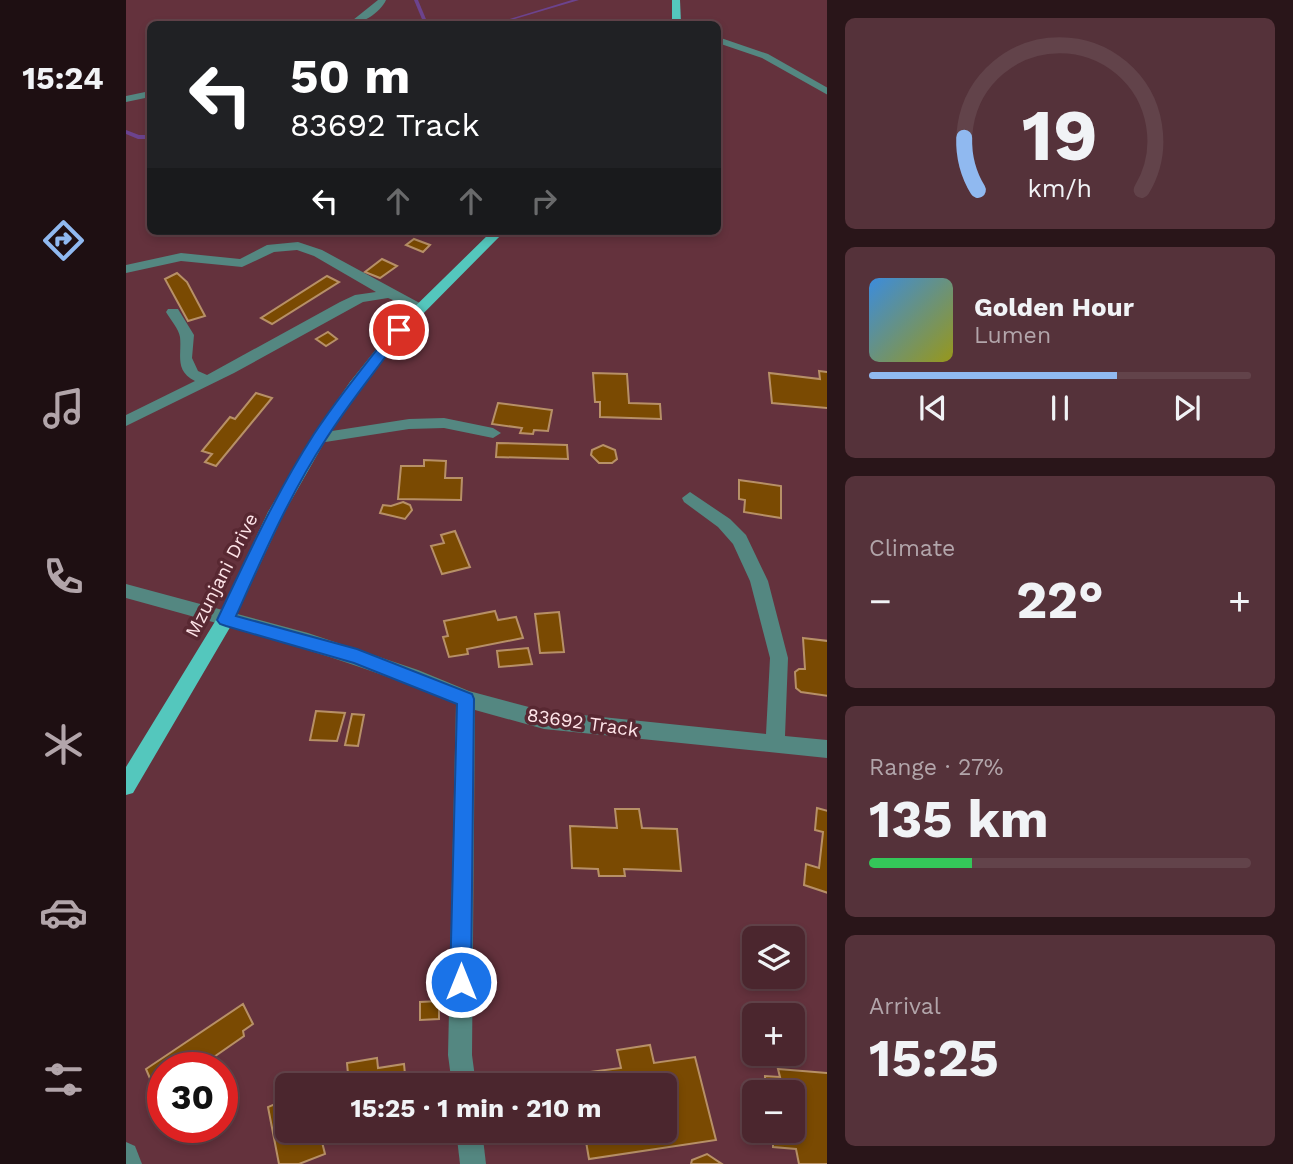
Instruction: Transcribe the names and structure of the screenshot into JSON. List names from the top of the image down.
{
  "streets": {
    "main road": ["Mzunjani Drive"],
    "street": ["83692 Track"]
  },
  "crossings": [
    ["Mzunjani Drive", "83692 Track"]
  ],
  "page": {
    "tabs": "15:24",
    "turn": ["50 m", "83692 Track"],
    "song": ["Golden Hour", "Lumen"],
    "tile": [
      "Climate",
      ["Range · 27%", "135 km"],
      ["Arrival", "15:25"]
    ],
    "heat": ["−", "22°", "+"],
    "map_buttons": ["+", "−"],
    "limit": "30",
    "trip": "15:25 · 1 min · 210 m",
    "gauge": ["19", "km/h"]
  }
}
